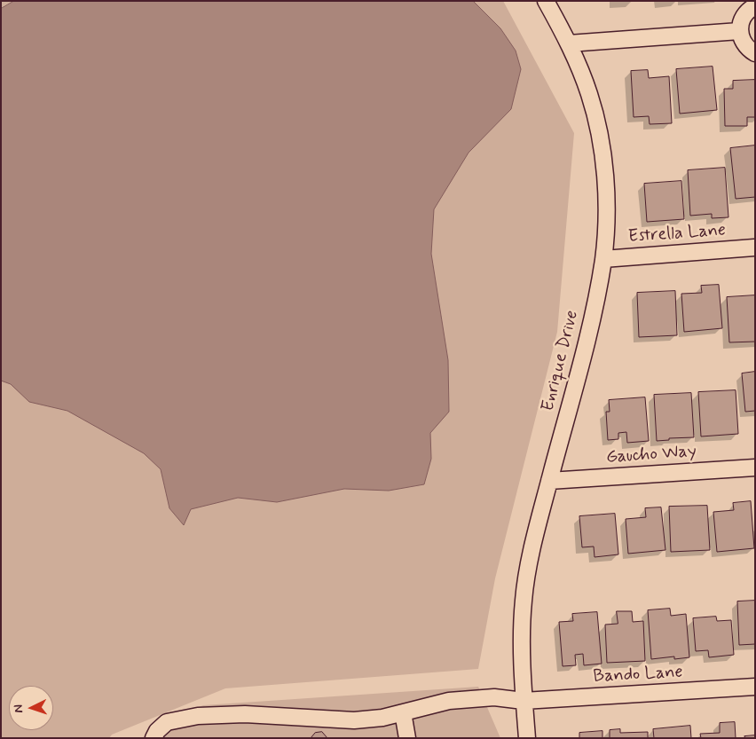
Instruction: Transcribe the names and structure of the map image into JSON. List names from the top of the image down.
{
  "streets": {
    "street": [
      "Estrella Lane",
      "Enrique Drive",
      "Gaucho Way",
      "Bando Lane"
    ]
  },
  "crossings": [
    ["Estrella Lane", "Enrique Drive"],
    ["Enrique Drive", "Gaucho Way"],
    ["Enrique Drive", "Bando Lane"]
  ],
  "north": "left"
}
